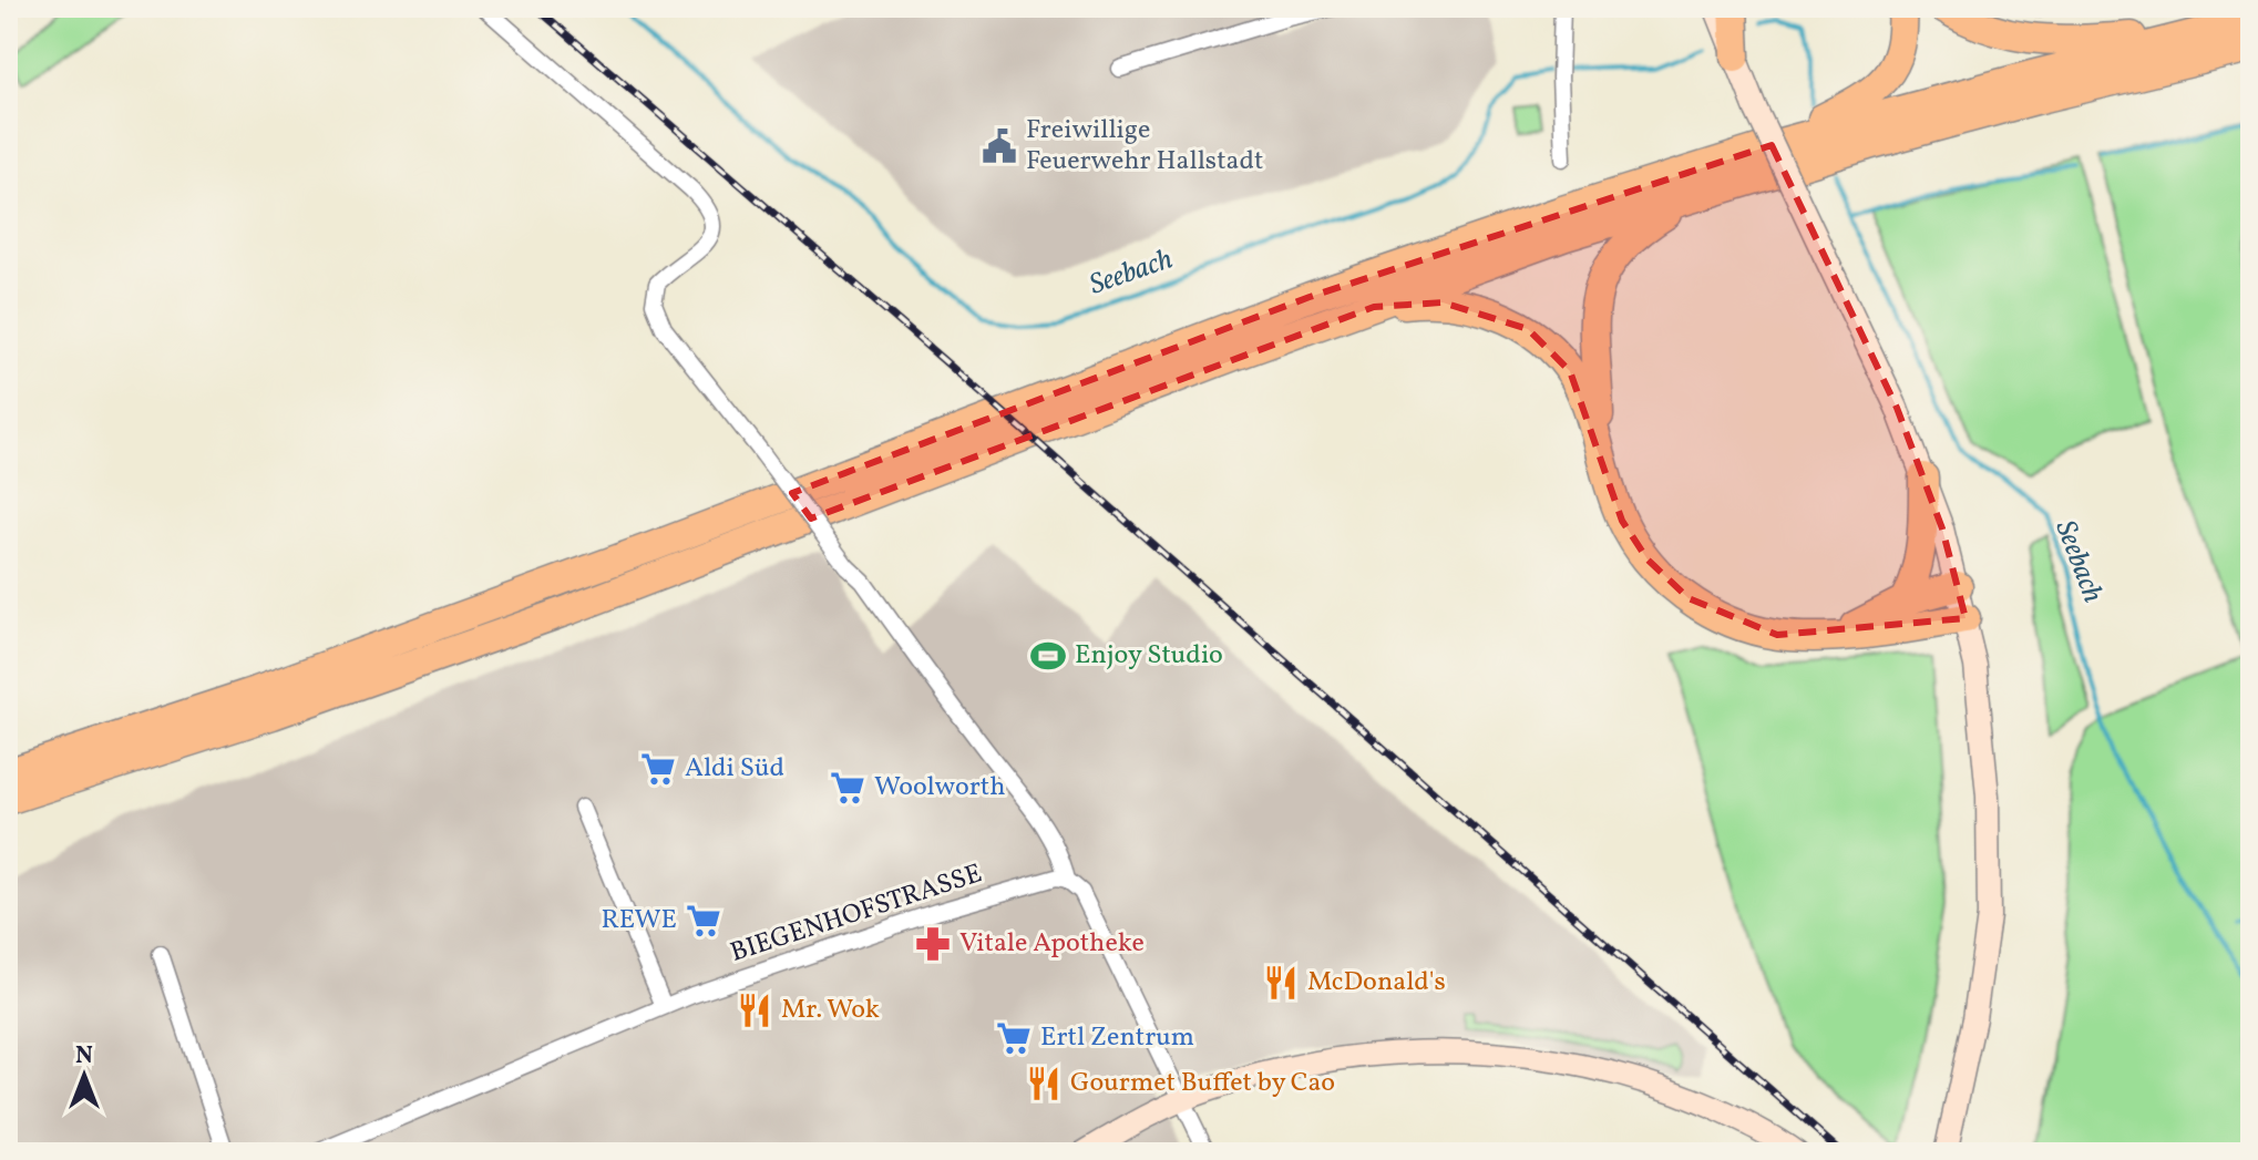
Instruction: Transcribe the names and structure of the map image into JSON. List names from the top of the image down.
{
  "streets": {
    "street": ["BIEGENHOFSTRASSE"]
  },
  "water": ["Seebach"],
  "places": {
    "public building": ["Freiwillige Feuerwehr Hallstadt"],
    "sports": ["Enjoy Studio"],
    "supermarket": [
      "Aldi Süd",
      "Woolworth",
      "REWE",
      "Ertl Zentrum"
    ],
    "pharmacy": ["Vitale Apotheke"],
    "restaurant": ["McDonald's", "Mr. Wok", "Gourmet Buffet by Cao"]
  },
  "north": "top"
}
